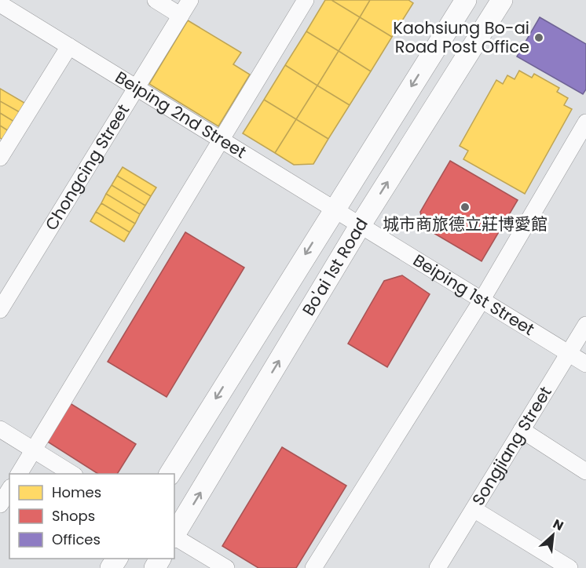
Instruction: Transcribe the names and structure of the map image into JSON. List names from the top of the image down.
{
  "streets": {
    "main road": ["Bo'ai 1st Road"],
    "street": [
      "Beiping 2nd Street",
      "Chongcing Street",
      "Beiping 1st Street",
      "Songjiang Street"
    ]
  },
  "crossings": [
    ["Beiping 2nd Street", "Chongcing Street"],
    ["Beiping 2nd Street", "Bo'ai 1st Road"],
    ["Beiping 2nd Street", "Beiping 1st Street"],
    ["Bo'ai 1st Road", "Beiping 1st Street"],
    ["Beiping 1st Street", "Songjiang Street"]
  ],
  "places": ["Kaohsiung Bo-ai Road Post Office", "城市商旅德立莊博愛館"],
  "legend": ["Homes", "Shops", "Offices"],
  "north": "top right"
}
